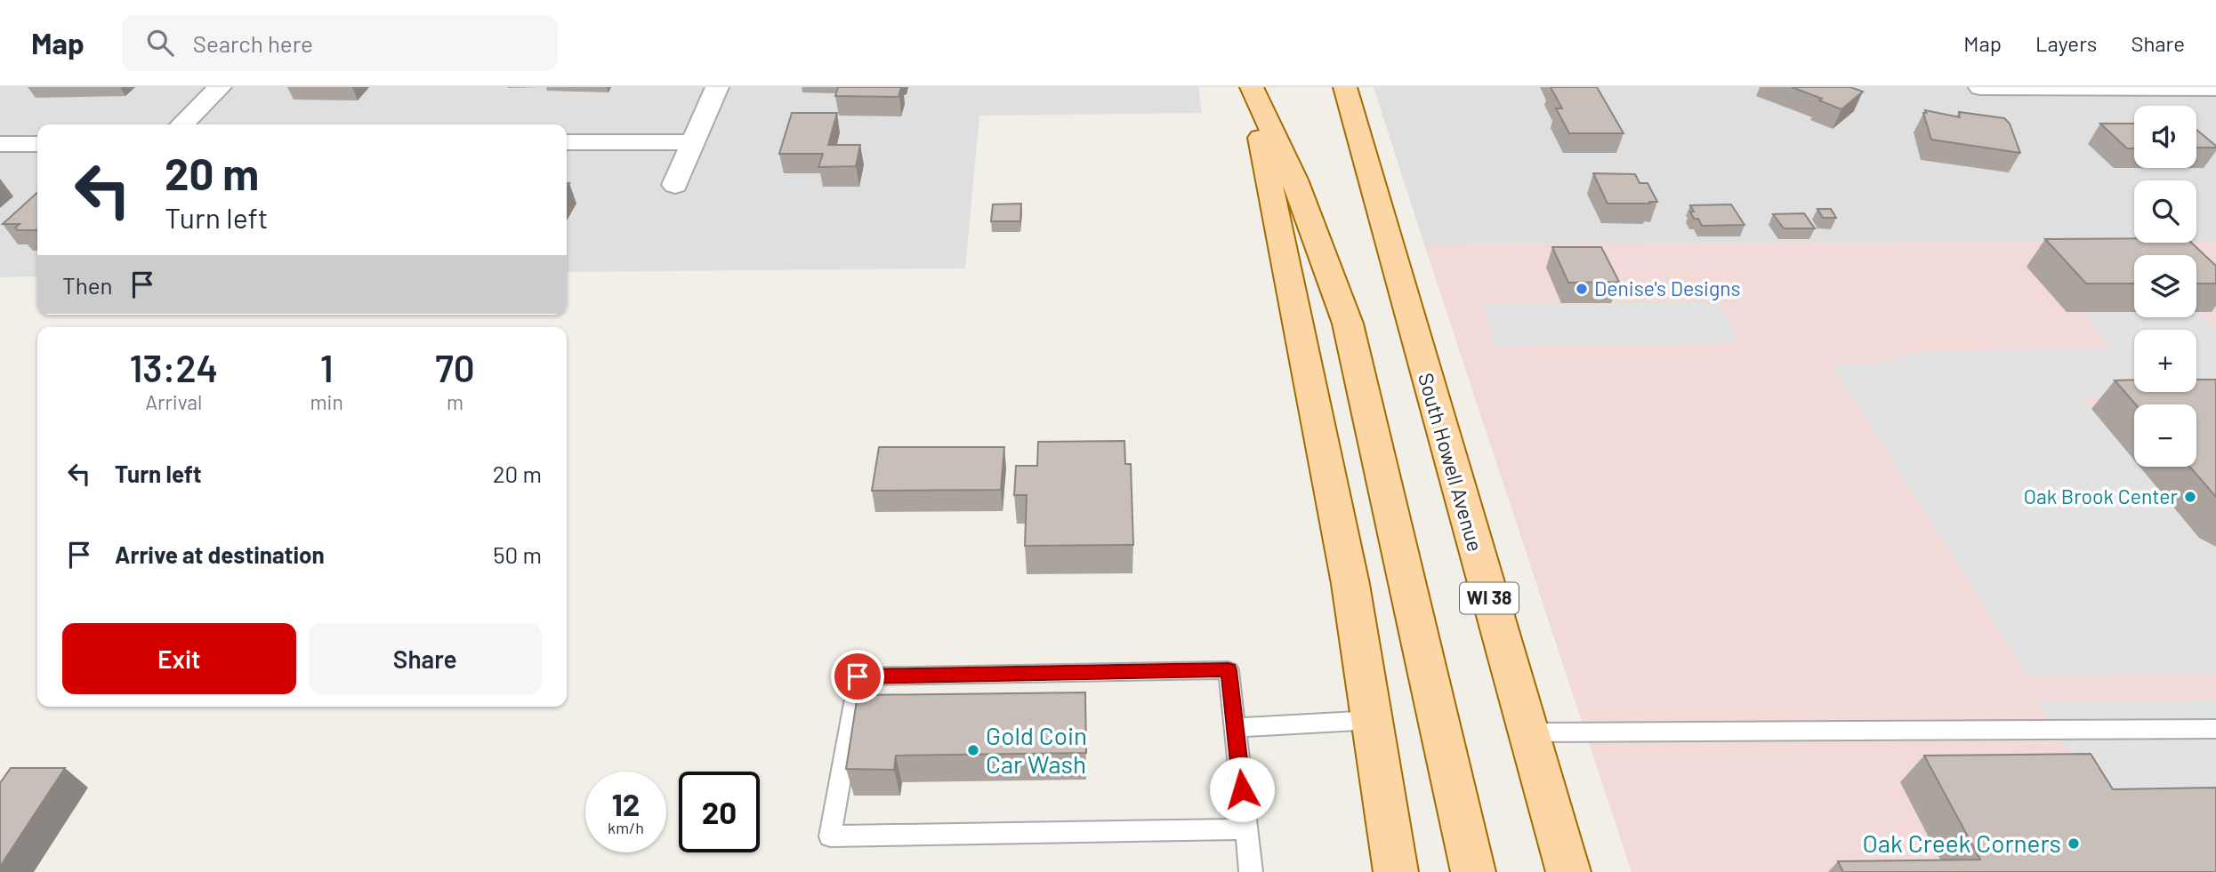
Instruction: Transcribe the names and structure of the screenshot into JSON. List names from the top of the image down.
{
  "streets": {
    "main road": ["South Howell Avenue", "WI 38"]
  },
  "places": [
    "Denise's Designs",
    "Oak Brook Center",
    "Gold Coin Car Wash",
    "Oak Creek Corners"
  ],
  "page": {
    "header": "Map",
    "search": "Search here",
    "nav": ["Map", "Layers", "Share"],
    "map_buttons": ["+", "−"],
    "turn": ["20 m", "Turn left"],
    "then": "Then",
    "eta": [
      "13:24",
      "Arrival",
      "1",
      "min",
      "70",
      "m"
    ],
    "list": [
      {
        "name": "Turn left",
        "value": "20 m"
      },
      {
        "name": "Arrive at destination",
        "value": "50 m"
      }
    ],
    "buttons": ["Exit", "Share"],
    "speed": "12 km/h",
    "limit": "20"
  }
}
